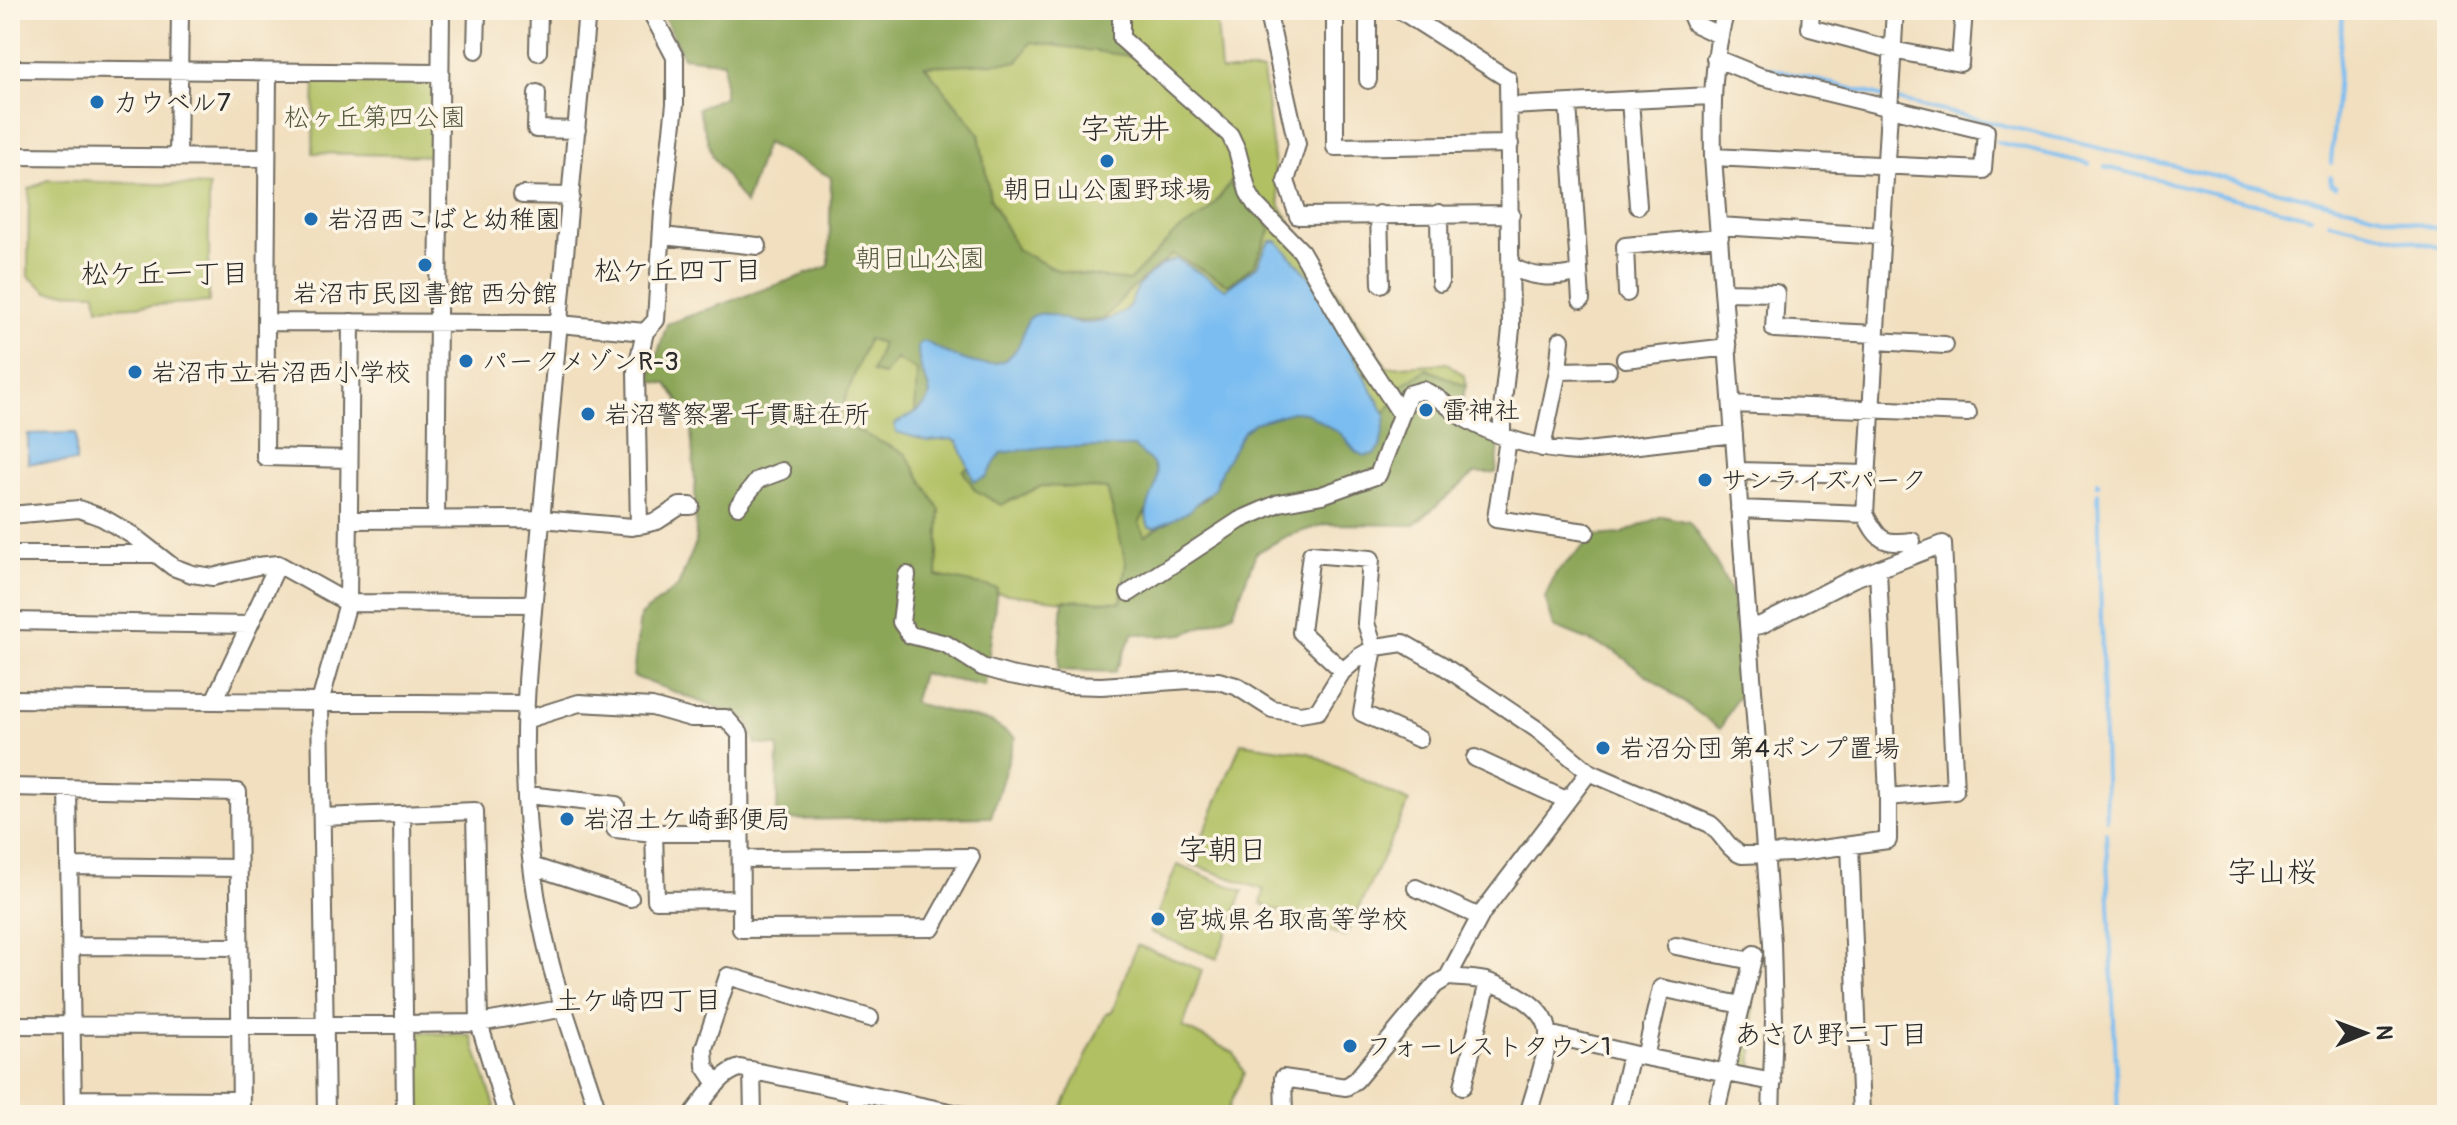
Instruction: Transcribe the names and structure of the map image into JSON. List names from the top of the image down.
{
  "districts": [
    "字荒井",
    "松ケ丘四丁目",
    "松ケ丘一丁目",
    "字朝日",
    "字山桜",
    "土ケ崎四丁目",
    "あさひ野二丁目"
  ],
  "parks": ["松ヶ丘第四公園", "朝日山公園"],
  "places": [
    "カウベル7",
    "朝日山公園野球場",
    "岩沼西こばと幼稚園",
    "岩沼市民図書館 西分館",
    "パークメゾンR-3",
    "岩沼市立岩沼西小学校",
    "雷神社",
    "岩沼警察署 千貫駐在所",
    "サンライズパーク",
    "岩沼分団 第4ポンプ置場",
    "岩沼土ケ崎郵便局",
    "宮城県名取高等学校",
    "フォーレストタウン1"
  ],
  "north": "right"
}
